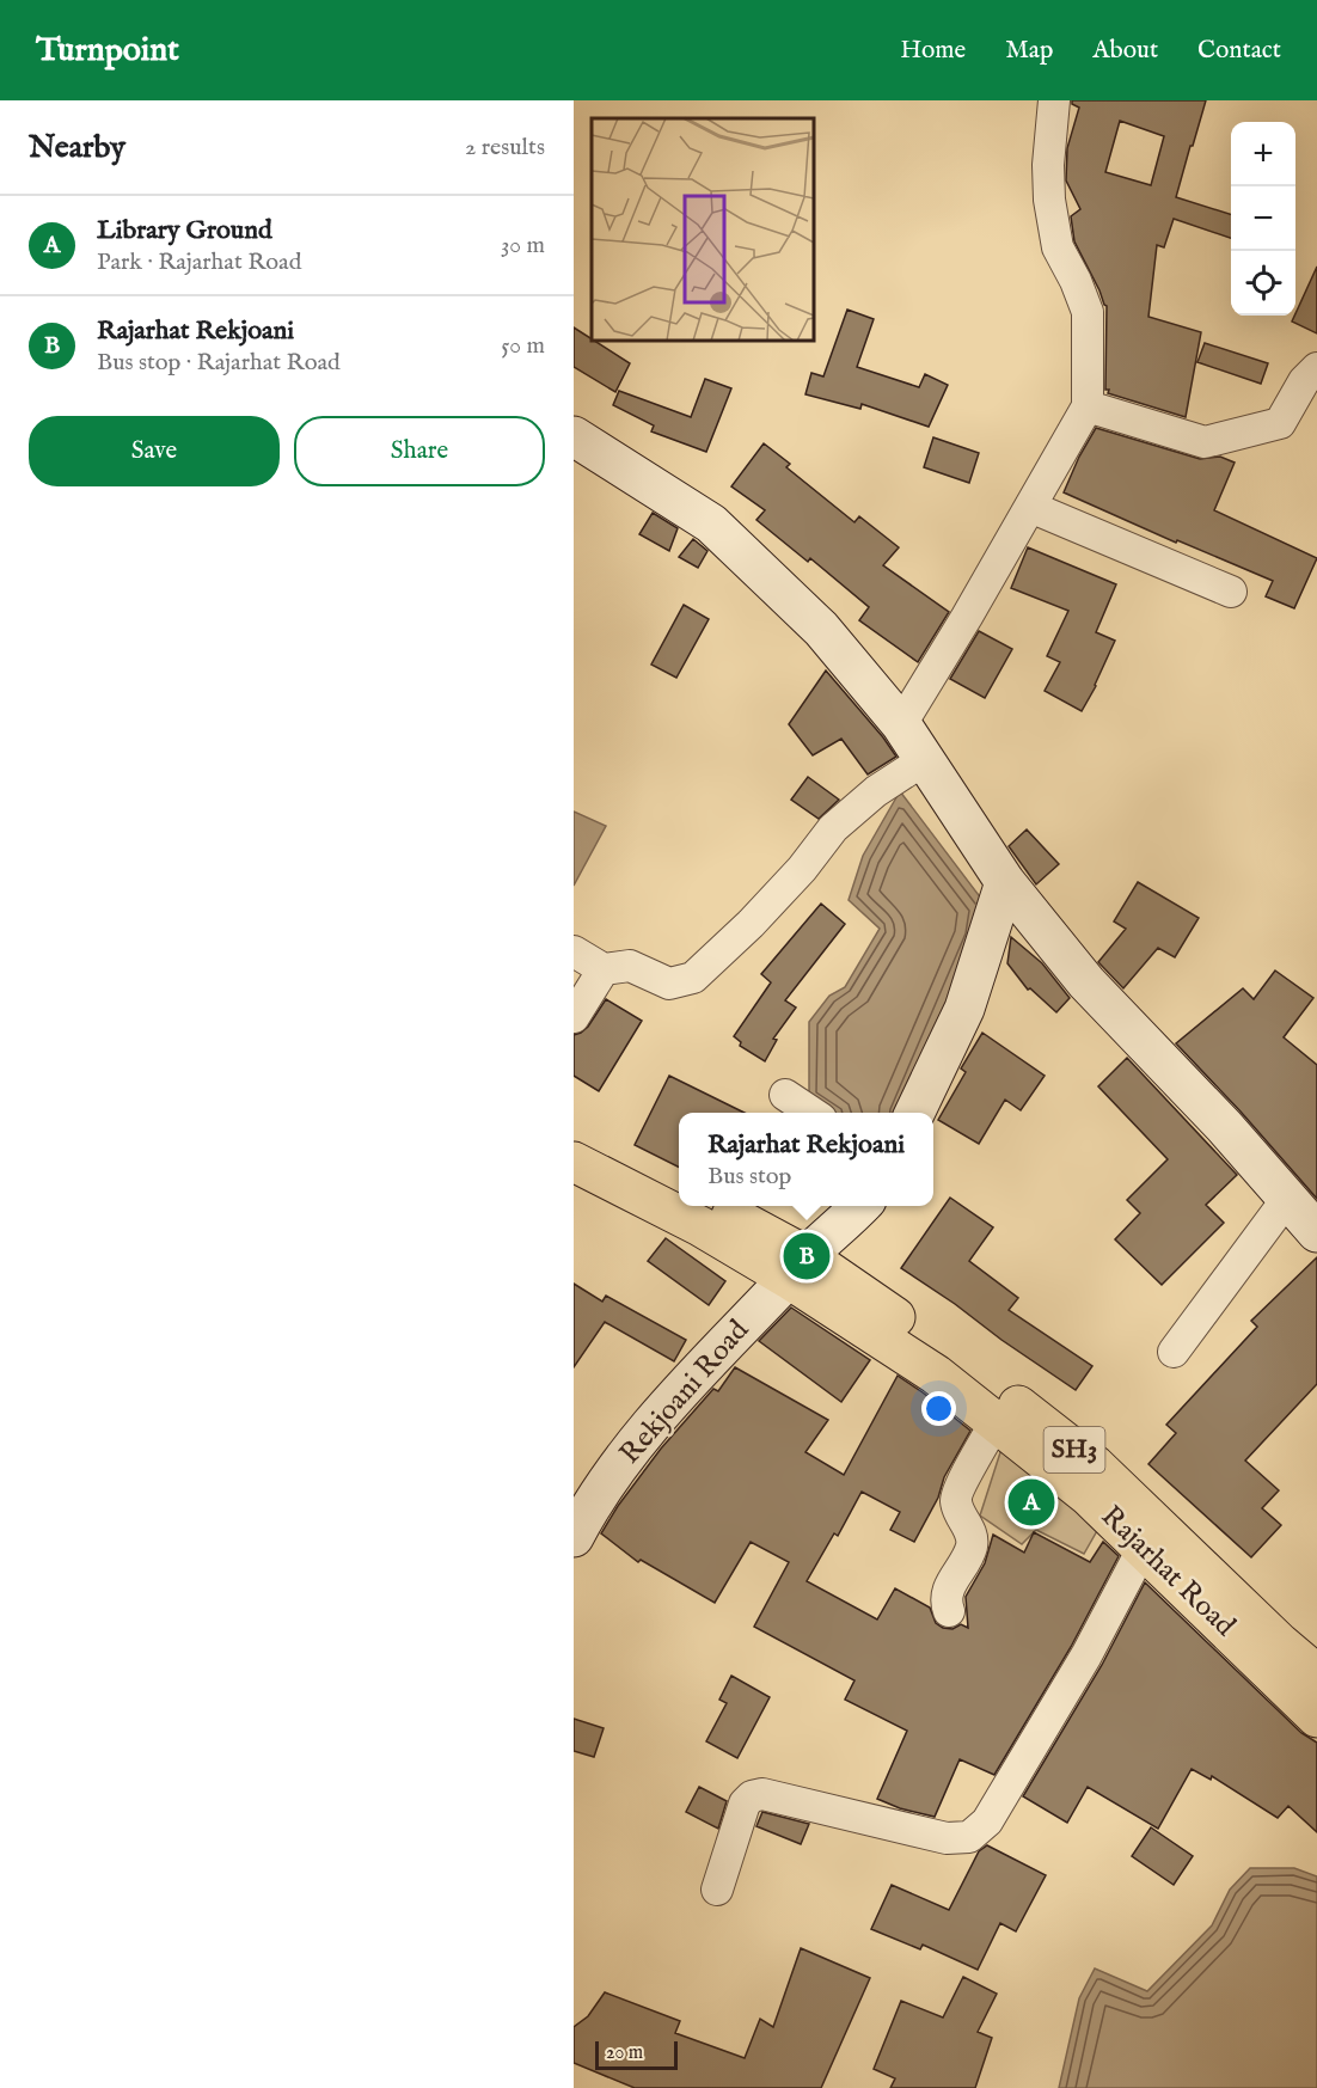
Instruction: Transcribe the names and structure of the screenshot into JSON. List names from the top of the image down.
{
  "streets": {
    "main road": ["SH3", "Rajarhat Road"],
    "street": ["Rekjoani Road"]
  },
  "crossings": [
    ["Rekjoani Road", "Rajarhat Road"]
  ],
  "scale_bar": "20 m",
  "page": {
    "header": "Turnpoint",
    "nav": [
      "Home",
      "Map",
      "About",
      "Contact"
    ],
    "heading": ["Nearby", "2 results"],
    "map_buttons": ["+", "−"],
    "list": [
      {
        "mark": "A",
        "name": "Library Ground",
        "note": "Park · Rajarhat Road",
        "value": "30 m"
      },
      {
        "mark": "B",
        "name": "Rajarhat Rekjoani",
        "note": "Bus stop · Rajarhat Road",
        "value": "50 m"
      }
    ],
    "buttons": ["Save", "Share"],
    "popup": ["Rajarhat Rekjoani", "Bus stop"],
    "pins": ["B", "A"],
    "scale": "20 m"
  }
}
